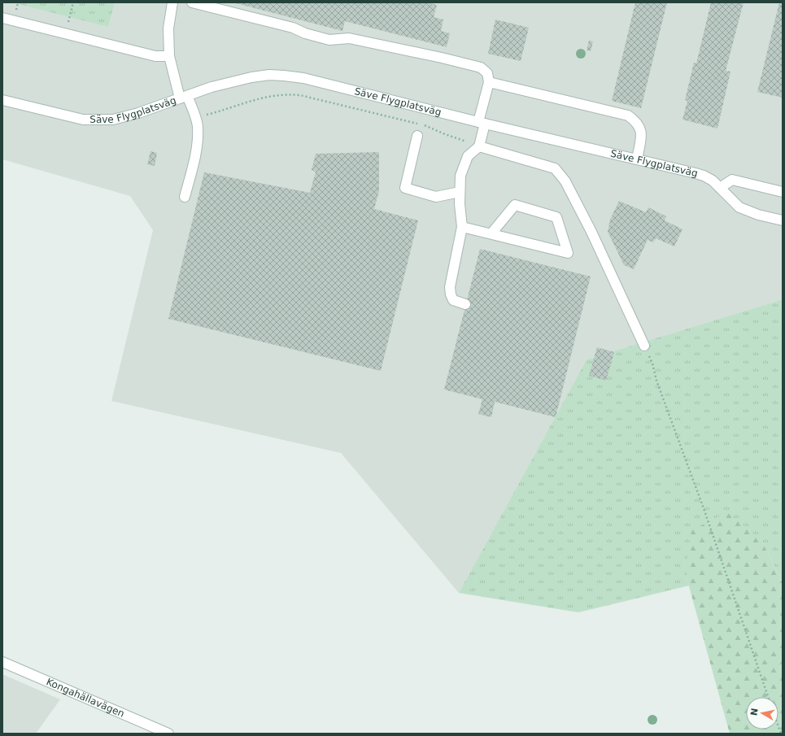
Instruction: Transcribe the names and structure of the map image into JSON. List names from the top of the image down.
{
  "streets": {
    "street": ["Säve Flygplatsväg", "Kongahällavägen"]
  },
  "north": "left"
}
